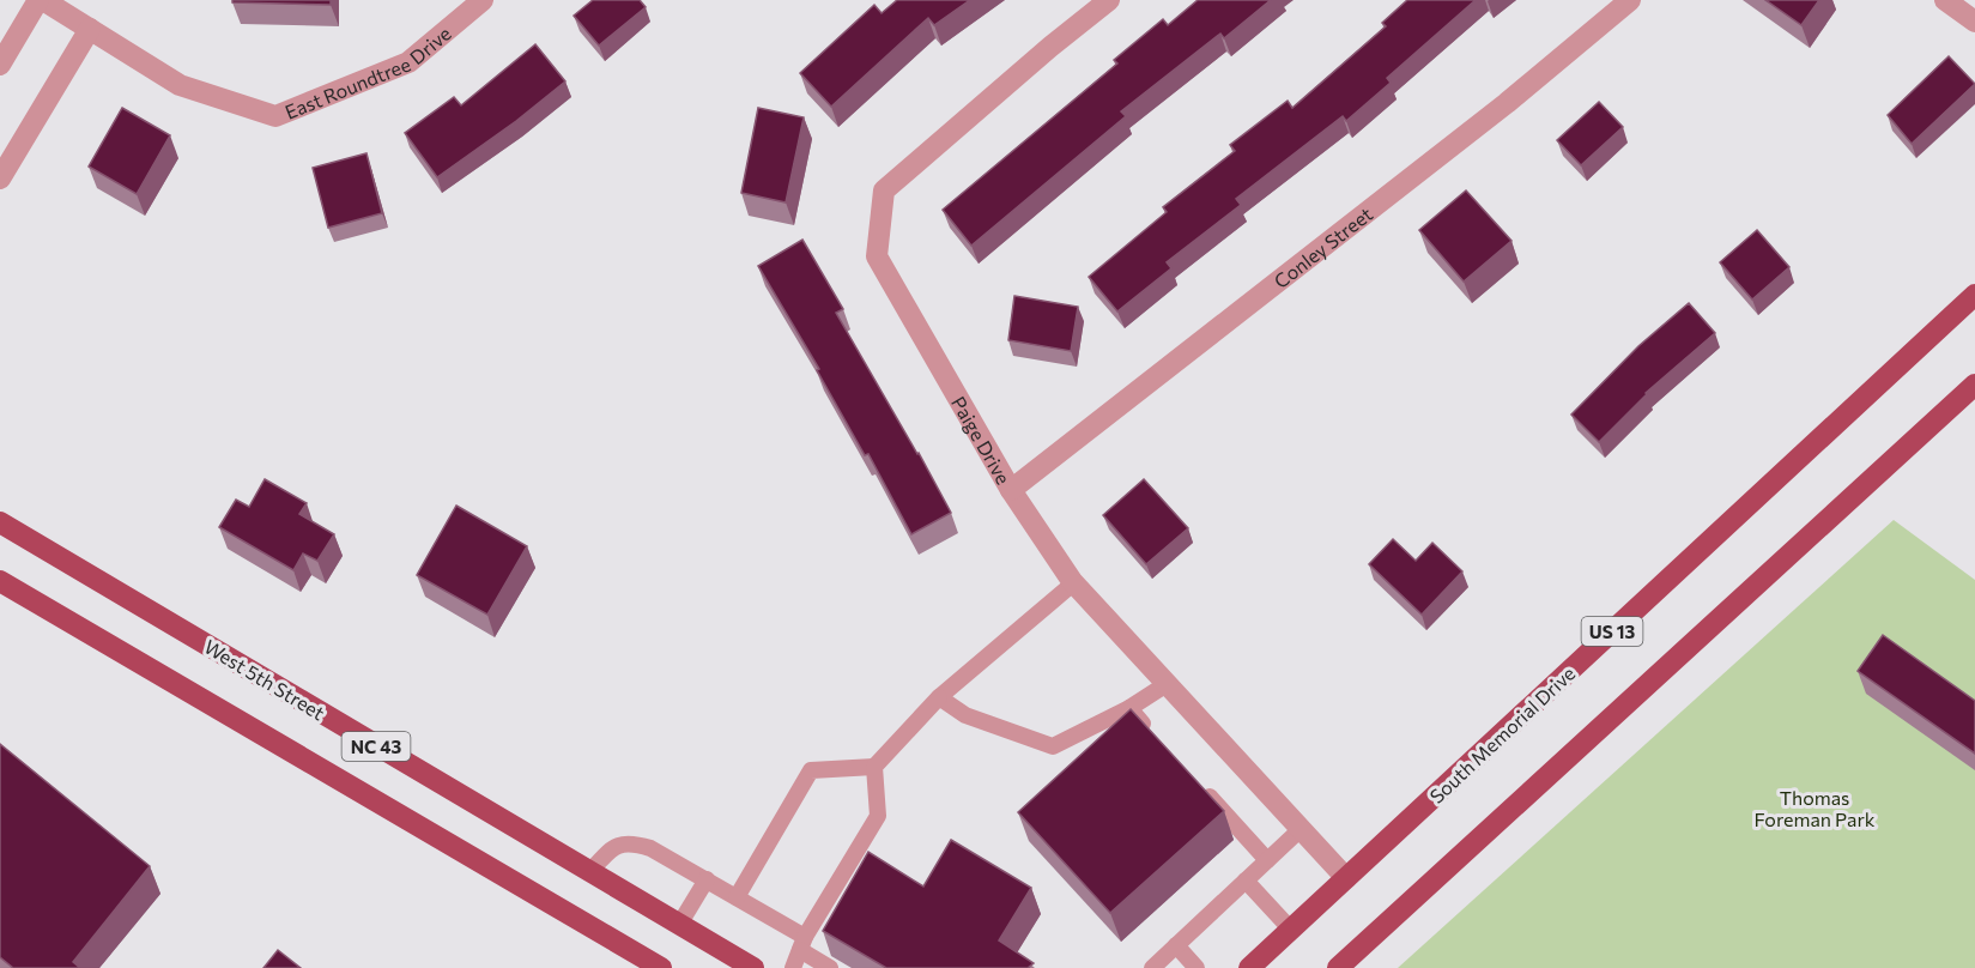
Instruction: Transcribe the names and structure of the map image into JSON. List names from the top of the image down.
{
  "streets": {
    "main road": [
      "US 13",
      "West 5th Street",
      "South Memorial Drive",
      "NC 43"
    ],
    "street": ["East Roundtree Drive", "Conley Street", "Paige Drive"]
  },
  "crossings": [
    ["Conley Street", "Paige Drive"],
    ["Paige Drive", "South Memorial Drive"]
  ],
  "parks": ["Thomas Foreman Park"]
}
